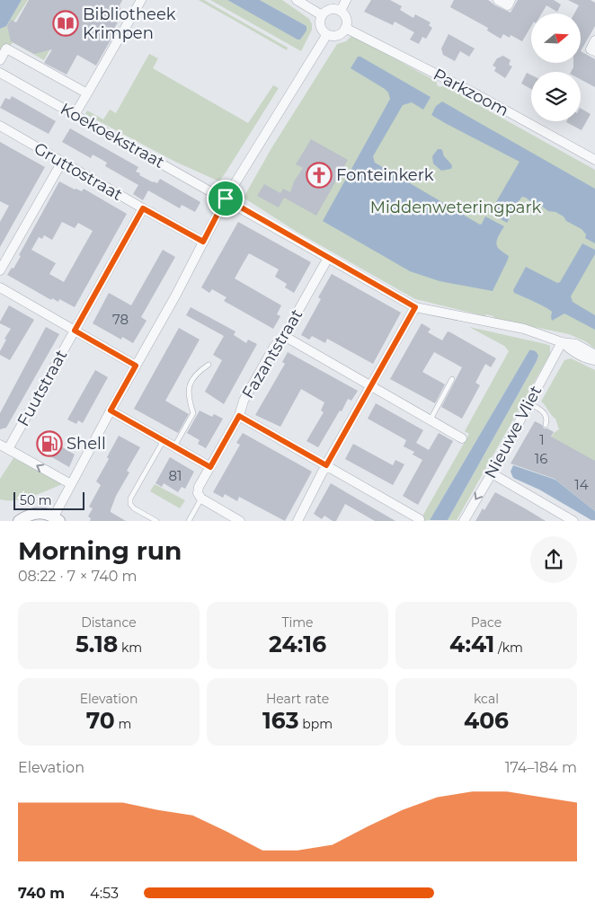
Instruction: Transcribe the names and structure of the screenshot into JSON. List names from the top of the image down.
{
  "streets": {
    "street": [
      "Parkzoom",
      "Koekoekstraat",
      "Gruttostraat",
      "Fazantstraat",
      "Fuutstraat",
      "Nieuwe Vliet"
    ]
  },
  "crossings": [
    ["Koekoekstraat", "Fazantstraat"],
    ["Koekoekstraat", "Nieuwe Vliet"],
    ["Gruttostraat", "Fuutstraat"]
  ],
  "parks": ["Middenweteringpark"],
  "places": {
    "library": ["Bibliotheek Krimpen"],
    "church": ["Fonteinkerk"],
    "fuel station": ["Shell"]
  },
  "house_numbers": [
    "78",
    "1",
    "16",
    "81",
    "14"
  ],
  "scale_bar": "50 m",
  "north": "right",
  "page": {
    "scale": "50 m",
    "heading": ["Morning run", "08:22 · 7 × 740 m"],
    "stats": [
      ["Distance", "5.18 km"],
      ["Time", "24:16"],
      ["Pace", "4:41 /km"],
      ["Elevation", "70 m"],
      ["Heart rate", "163 bpm"],
      ["kcal", "406"]
    ],
    "chart": ["Elevation", "174–184 m"],
    "list": [
      {
        "name": "740 m",
        "note": "4:53"
      }
    ]
  }
}
